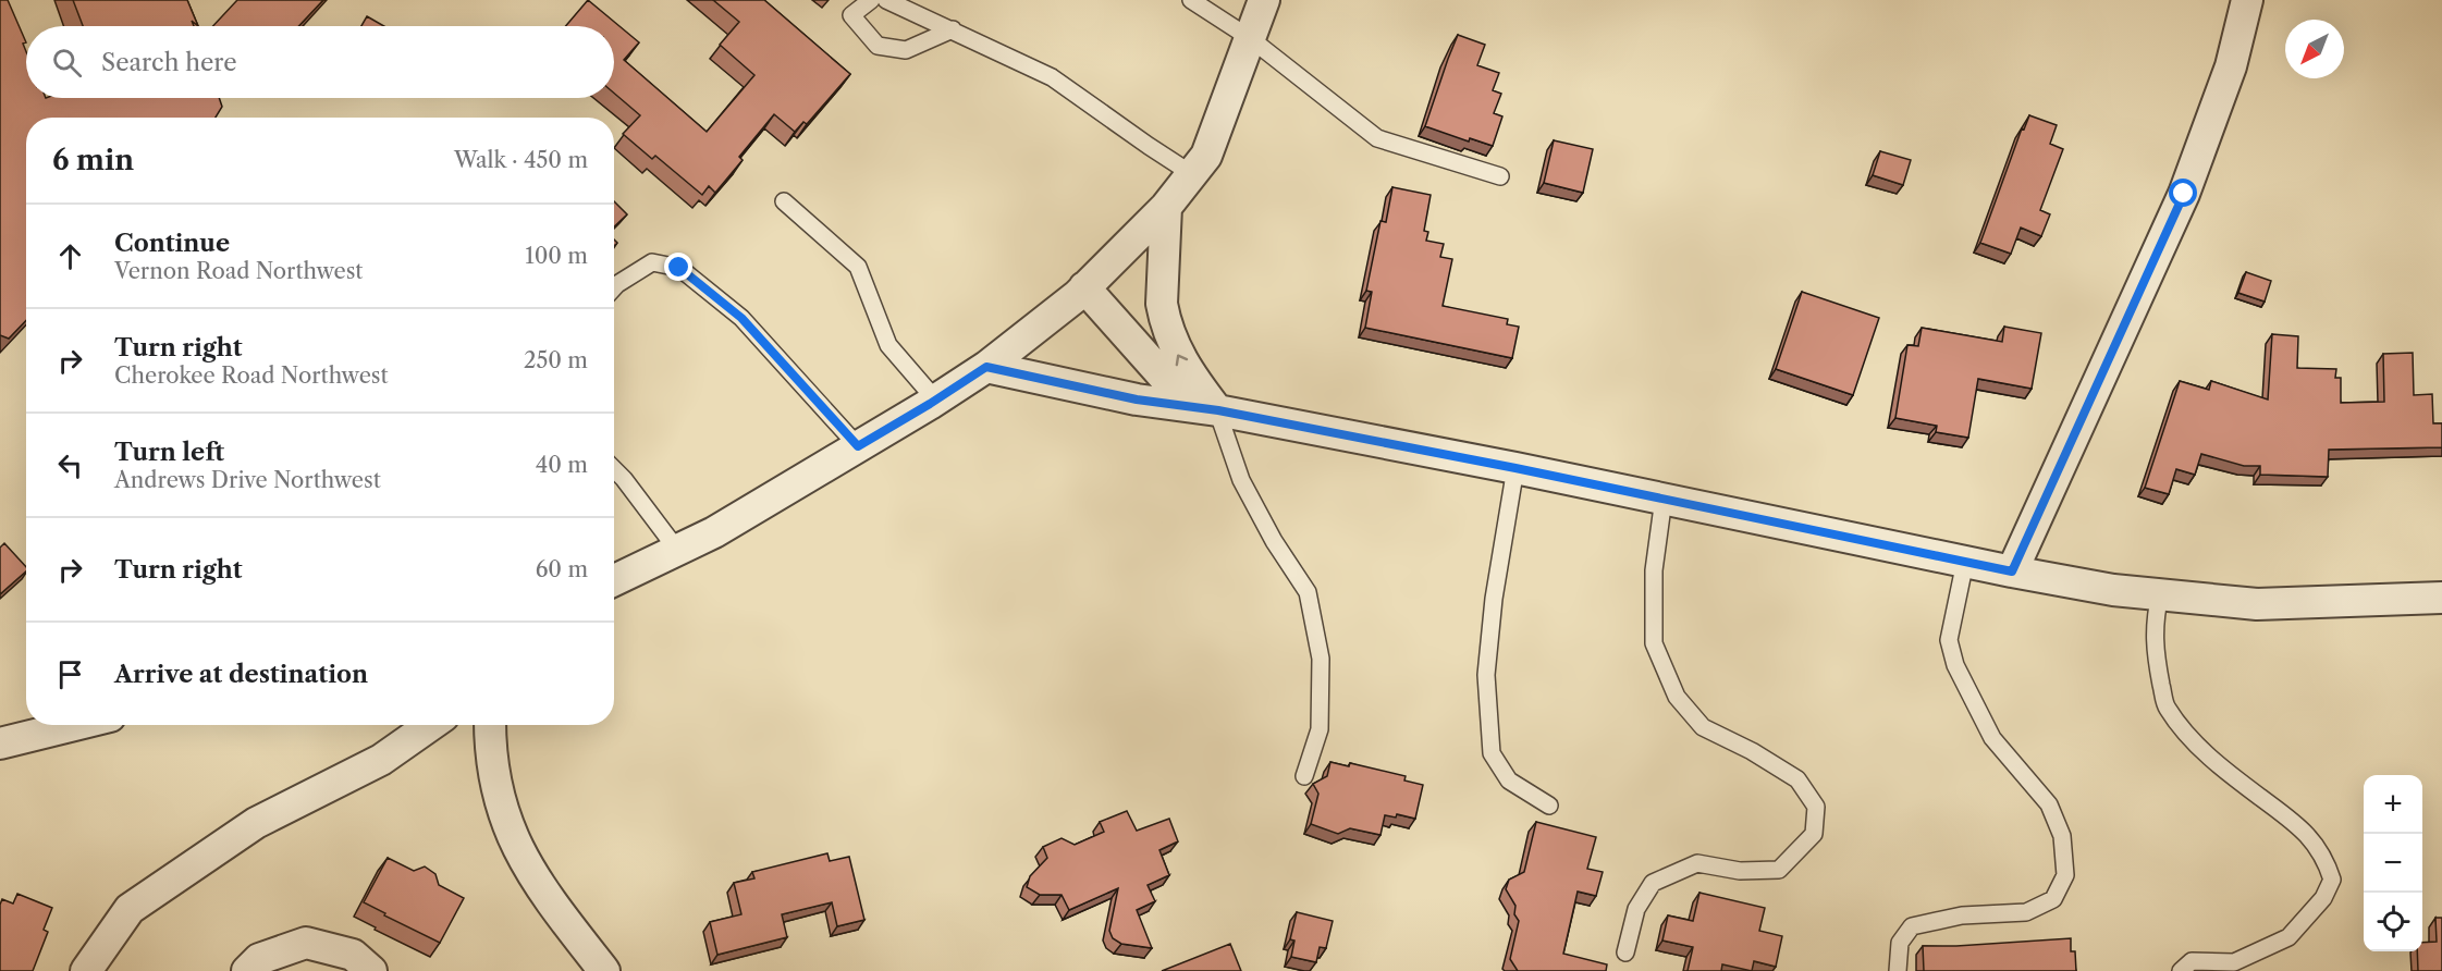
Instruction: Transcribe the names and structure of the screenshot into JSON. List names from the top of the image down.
{
  "north": "bottom left",
  "page": {
    "search": "Search here",
    "heading": ["6 min", "Walk · 450 m"],
    "list": [
      ["Continue", "Vernon Road Northwest", "100 m"],
      ["Turn right", "Cherokee Road Northwest", "250 m"],
      ["Turn left", "Andrews Drive Northwest", "40 m"],
      ["Turn right", "60 m"],
      "Arrive at destination"
    ],
    "map_buttons": ["+", "−"]
  }
}
